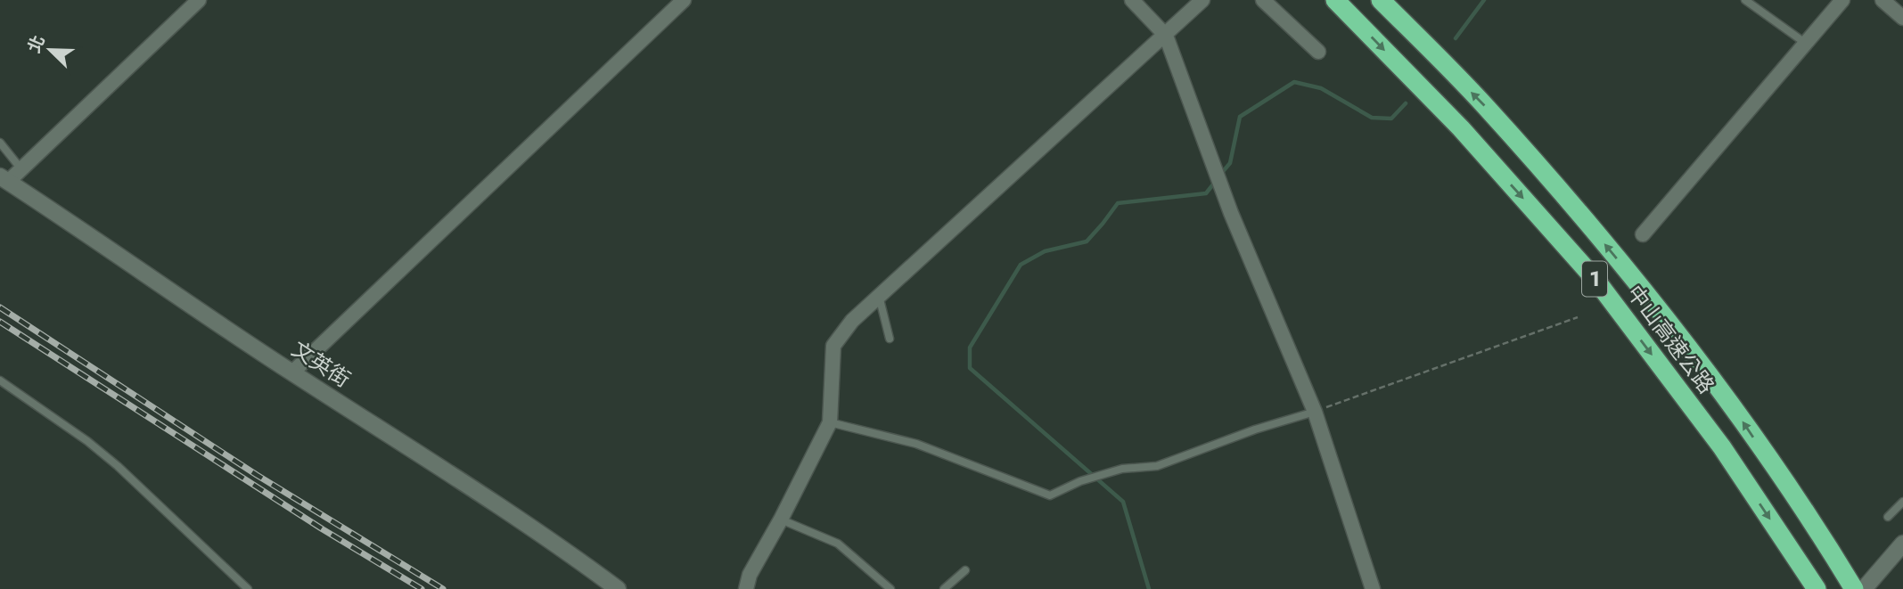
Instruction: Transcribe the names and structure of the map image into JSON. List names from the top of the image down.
{
  "streets": {
    "highway": ["1", "中山高速公路"],
    "street": ["文英街"]
  },
  "north": "top left"
}
